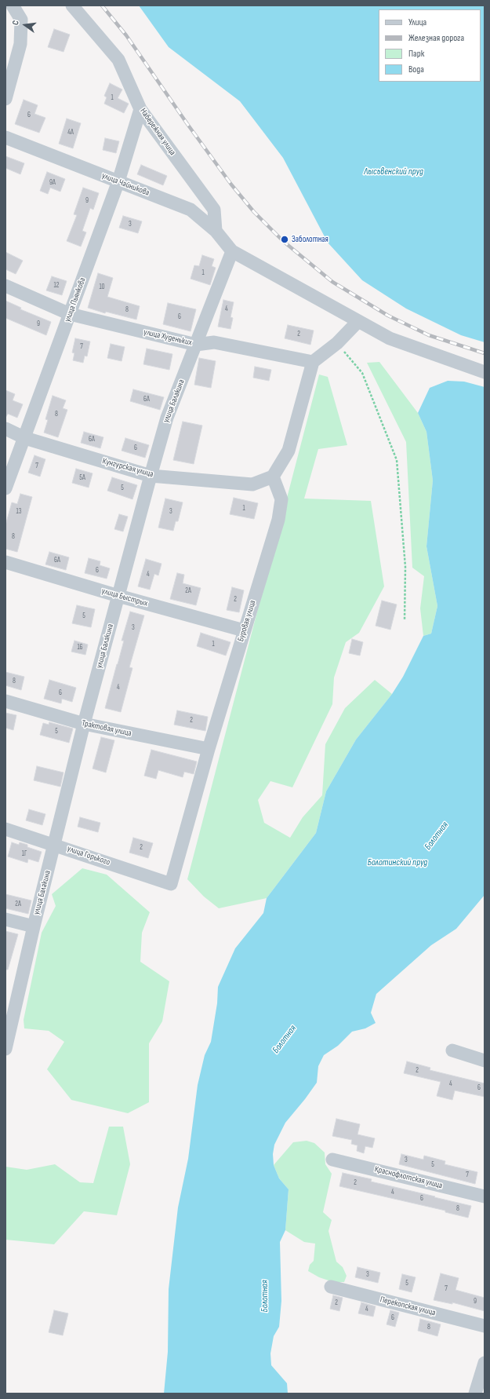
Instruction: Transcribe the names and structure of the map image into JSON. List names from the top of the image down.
{
  "streets": {
    "street": [
      "Набережная улица",
      "улица Чайникова",
      "улица Пьянкова",
      "улица Худеньких",
      "улица Балакина",
      "Кунгурская улица",
      "улица Быстрых",
      "Буровая улица",
      "Трактовая улица",
      "улица Горького",
      "Краснофлотская улица",
      "Перекопская улица"
    ]
  },
  "crossings": [
    ["Набережная улица", "улица Чайникова"],
    ["Набережная улица", "улица Пьянкова"],
    ["улица Чайникова", "улица Пьянкова"],
    ["улица Чайникова", "улица Балакина"],
    ["улица Пьянкова", "улица Худеньких"],
    ["улица Пьянкова", "Кунгурская улица"],
    ["улица Худеньких", "улица Балакина"],
    ["улица Балакина", "Кунгурская улица"],
    ["улица Балакина", "улица Быстрых"],
    ["улица Балакина", "Трактовая улица"],
    ["улица Балакина", "улица Горького"],
    ["Кунгурская улица", "Буровая улица"],
    ["улица Быстрых", "Буровая улица"],
    ["Буровая улица", "Трактовая улица"],
    ["Буровая улица", "улица Горького"]
  ],
  "water": ["Лысьвенский пруд", "Болотная", "Болотинский пруд"],
  "places": ["Заболотная"],
  "house_numbers": [
    "1",
    "6",
    "4А",
    "9А",
    "9",
    "3",
    "1",
    "12",
    "10",
    "4",
    "8",
    "6",
    "9",
    "2",
    "7",
    "6А",
    "8",
    "6А",
    "6",
    "7",
    "5А",
    "5",
    "1",
    "13",
    "3",
    "8",
    "6А",
    "6",
    "4",
    "2А",
    "2",
    "5",
    "3",
    "1",
    "16",
    "8",
    "4",
    "6",
    "2",
    "5",
    "2",
    "1Г",
    "2А",
    "2",
    "4",
    "6",
    "3",
    "5",
    "7",
    "2",
    "4",
    "6",
    "8",
    "3",
    "5",
    "7",
    "9",
    "2",
    "4",
    "6",
    "8"
  ],
  "legend": [
    "Улица",
    "Железная дорога",
    "Парк",
    "Вода"
  ],
  "north": "left"
}
